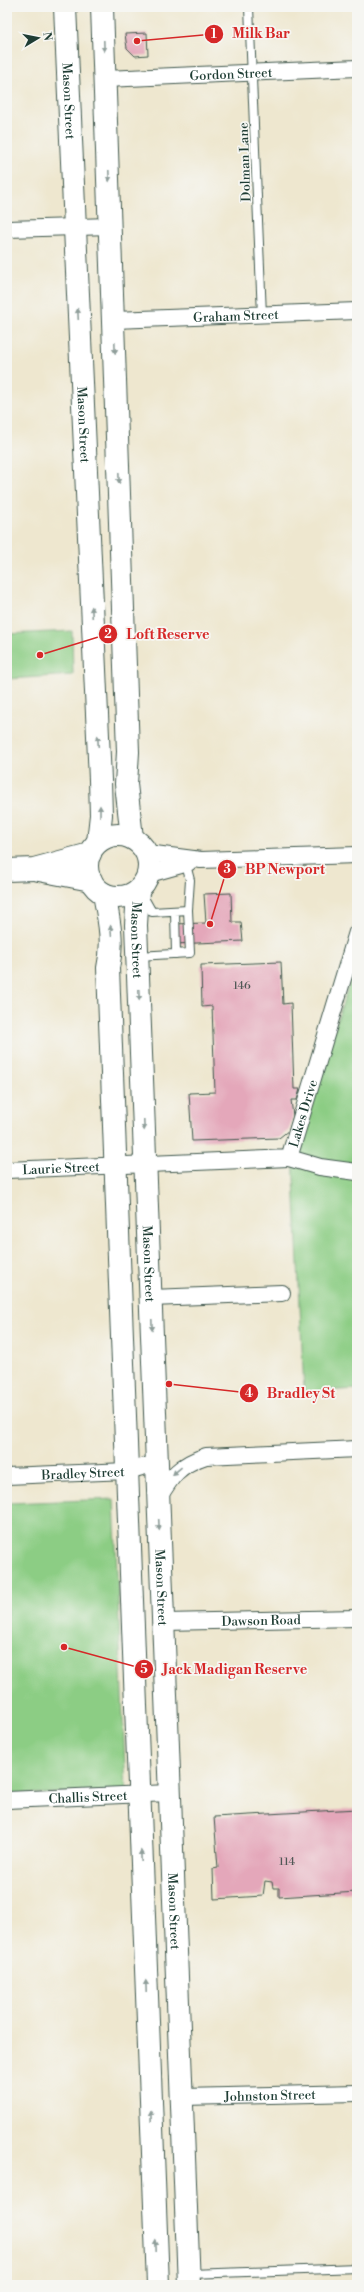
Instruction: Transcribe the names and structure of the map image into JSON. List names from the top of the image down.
{
  "streets": {
    "street": [
      "Gordon Street",
      "Mason Street",
      "Graham Street",
      "Lakes Drive",
      "Laurie Street",
      "Bradley Street",
      "Dawson Road",
      "Challis Street",
      "Johnston Street"
    ],
    "lane": ["Dolman Lane"]
  },
  "crossings": [
    ["Gordon Street", "Mason Street"],
    ["Gordon Street", "Dolman Lane"],
    ["Mason Street", "Graham Street"],
    ["Mason Street", "Lakes Drive"],
    ["Mason Street", "Laurie Street"],
    ["Mason Street", "Bradley Street"],
    ["Mason Street", "Dawson Road"],
    ["Mason Street", "Challis Street"],
    ["Mason Street", "Johnston Street"],
    ["Dolman Lane", "Graham Street"],
    ["Lakes Drive", "Laurie Street"]
  ],
  "places": [
    "Milk Bar",
    "Loft Reserve",
    "BP Newport",
    "Bradley St",
    "Jack Madigan Reserve"
  ],
  "house_numbers": ["146", "114"],
  "north": "right"
}
